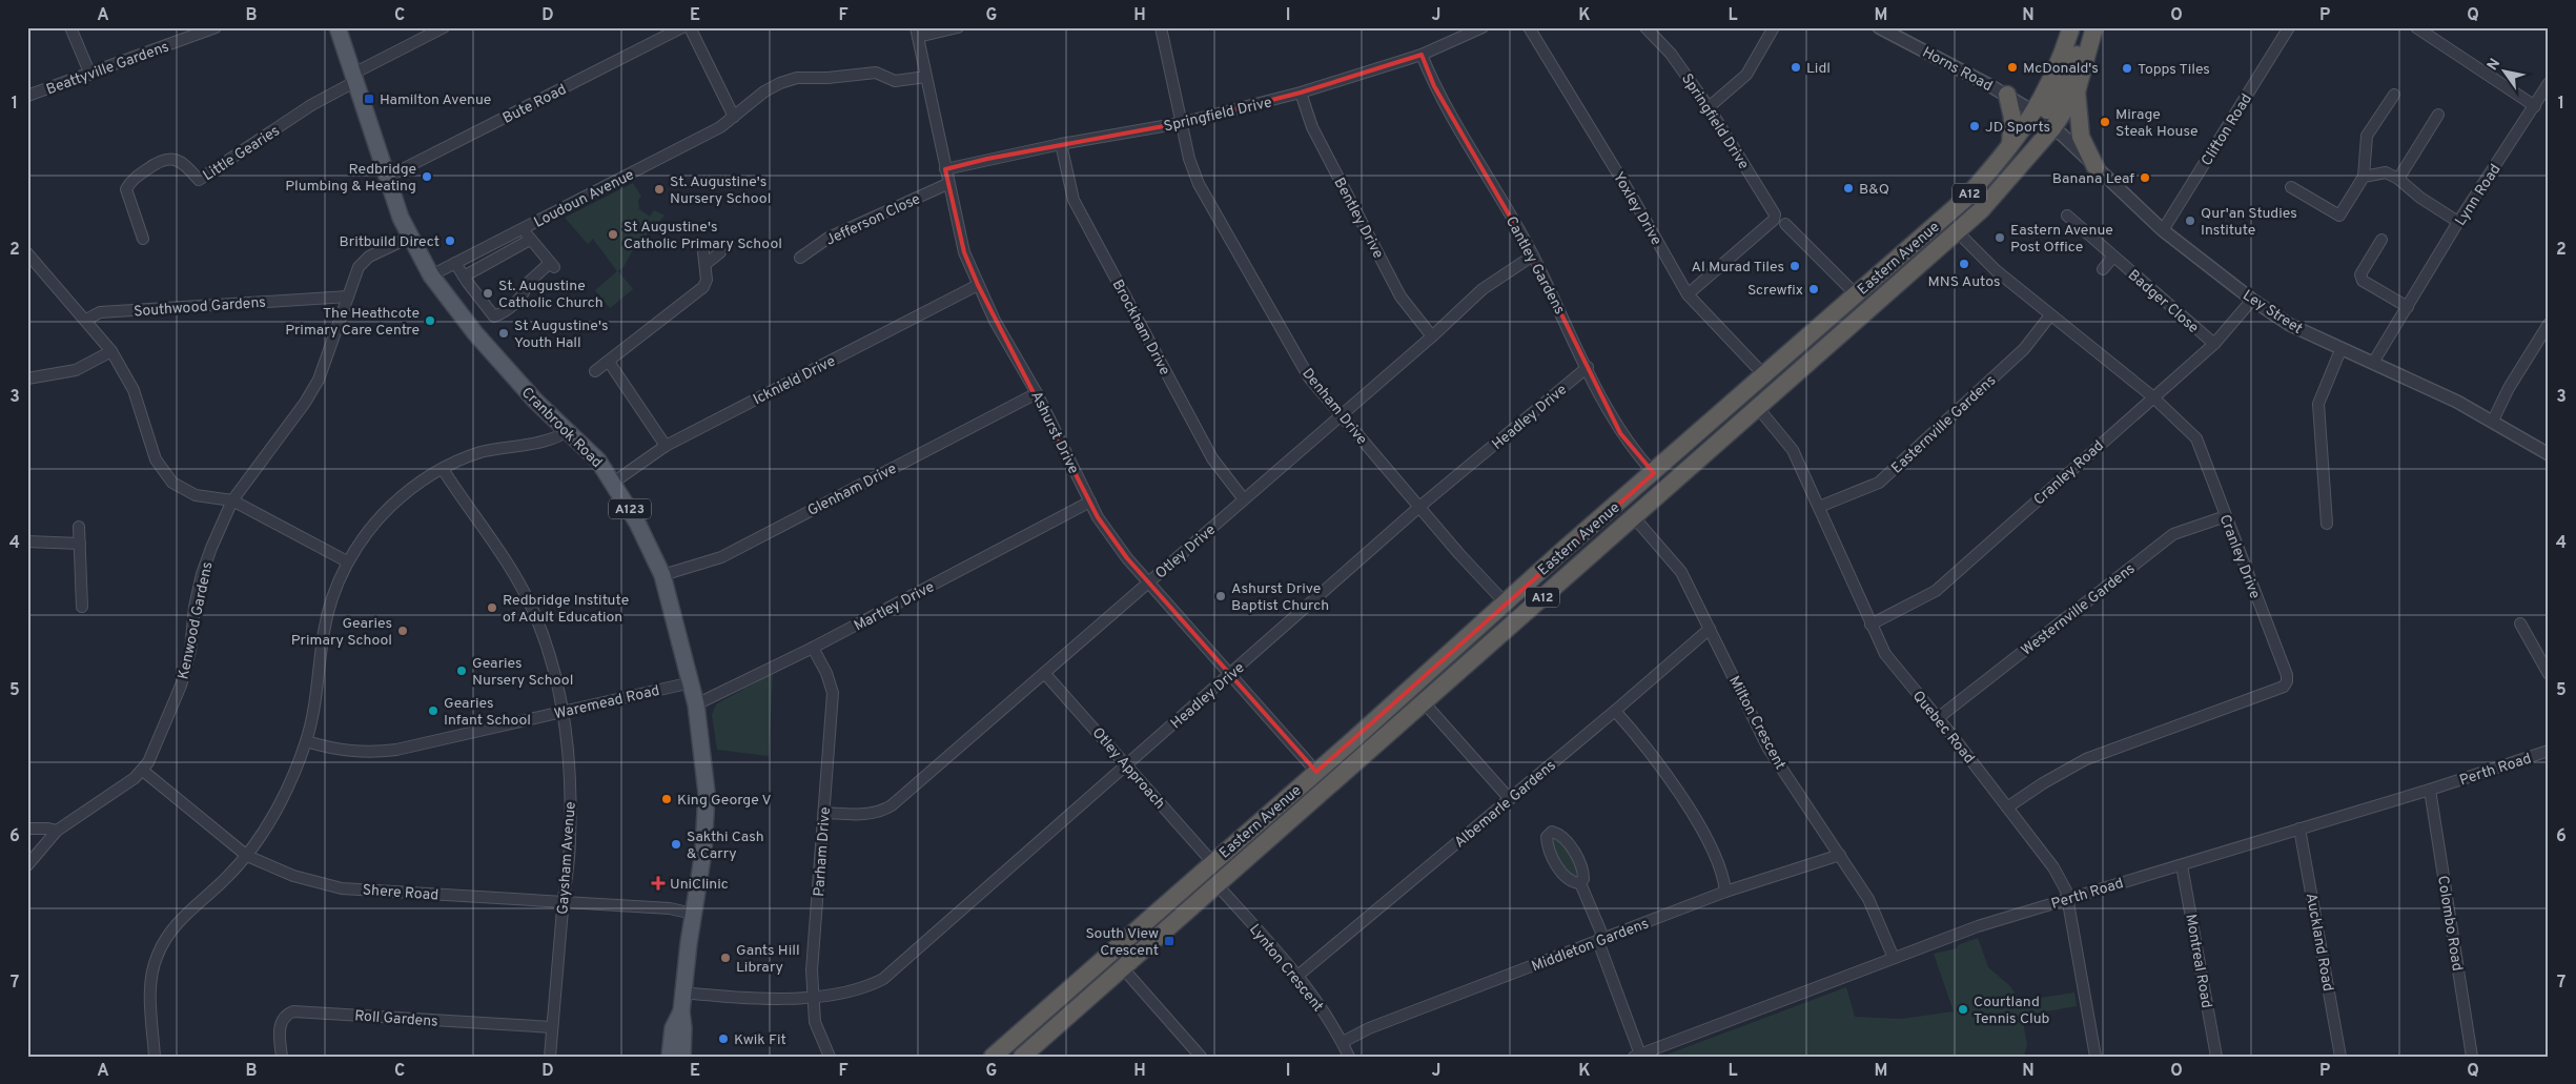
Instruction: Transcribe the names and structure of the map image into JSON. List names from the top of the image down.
{
  "streets": {
    "highway": ["A12", "Eastern Avenue"],
    "main road": ["Cranbrook Road", "A123"],
    "street": [
      "Beattyville Gardens",
      "Horns Road",
      "Bute Road",
      "Springfield Drive",
      "Clifton Road",
      "Little Gearies",
      "Lynn Road",
      "Loudoun Avenue",
      "Yoxley Drive",
      "Bentley Drive",
      "Jefferson Close",
      "Cantley Gardens",
      "Badger Close",
      "Southwood Gardens",
      "Ley Street",
      "Brockham Drive",
      "Icknield Drive",
      "Denham Drive",
      "Headley Drive",
      "Easternville Gardens",
      "Ashurst Drive",
      "Cranley Road",
      "Glenham Drive",
      "Otley Drive",
      "Cranley Drive",
      "Martley Drive",
      "Westernville Gardens",
      "Kenwood Gardens",
      "Waremead Road",
      "Milton Crescent",
      "Quebec Road",
      "Otley Approach",
      "Perth Road",
      "Albemarle Gardens",
      "Parham Drive",
      "Gaysham Avenue",
      "Shere Road",
      "Colombo Road",
      "Auckland Road",
      "Middleton Gardens",
      "Montreal Road",
      "Lynton Crescent",
      "Roll Gardens"
    ]
  },
  "crossings": [
    ["Horns Road", "Eastern Avenue"],
    ["Horns Road", "Ley Street"],
    ["Bute Road", "Cranbrook Road"],
    ["Springfield Drive", "Yoxley Drive"],
    ["Springfield Drive", "Bentley Drive"],
    ["Springfield Drive", "Cantley Gardens"],
    ["Springfield Drive", "Brockham Drive"],
    ["Springfield Drive", "Denham Drive"],
    ["Springfield Drive", "Ashurst Drive"],
    ["Clifton Road", "Ley Street"],
    ["Little Gearies", "Cranbrook Road"],
    ["Lynn Road", "Ley Street"],
    ["Loudoun Avenue", "Cranbrook Road"],
    ["Loudoun Avenue", "Ashurst Drive"],
    ["Yoxley Drive", "Eastern Avenue"],
    ["Bentley Drive", "Otley Drive"],
    ["Jefferson Close", "Ashurst Drive"],
    ["Eastern Avenue", "Cantley Gardens"],
    ["Eastern Avenue", "Ley Street"],
    ["Eastern Avenue", "Denham Drive"],
    ["Eastern Avenue", "Ashurst Drive"],
    ["Eastern Avenue", "Cranley Drive"],
    ["Eastern Avenue", "Milton Crescent"],
    ["Eastern Avenue", "Quebec Road"],
    ["Eastern Avenue", "Otley Approach"],
    ["Eastern Avenue", "Lynton Crescent"],
    ["Cantley Gardens", "Headley Drive"],
    ["Cantley Gardens", "Otley Drive"],
    ["Badger Close", "Cranley Road"],
    ["Southwood Gardens", "Kenwood Gardens"],
    ["Ley Street", "Cranley Road"],
    ["Brockham Drive", "Otley Drive"],
    ["Icknield Drive", "Cranbrook Road"],
    ["Icknield Drive", "Ashurst Drive"],
    ["Denham Drive", "Headley Drive"],
    ["Denham Drive", "Otley Drive"],
    ["Headley Drive", "Cranbrook Road"],
    ["Headley Drive", "Ashurst Drive"],
    ["Headley Drive", "Otley Approach"],
    ["Headley Drive", "Parham Drive"],
    ["Easternville Gardens", "Cranley Drive"],
    ["Easternville Gardens", "Quebec Road"],
    ["Cranbrook Road", "Glenham Drive"],
    ["Cranbrook Road", "Martley Drive"],
    ["Cranbrook Road", "Kenwood Gardens"],
    ["Cranbrook Road", "Waremead Road"],
    ["Cranbrook Road", "Shere Road"],
    ["Ashurst Drive", "Glenham Drive"],
    ["Ashurst Drive", "Otley Drive"],
    ["Ashurst Drive", "Martley Drive"],
    ["Cranley Road", "Cranley Drive"],
    ["Cranley Road", "Quebec Road"],
    ["Otley Drive", "Otley Approach"],
    ["Otley Drive", "Parham Drive"],
    ["Cranley Drive", "Westernville Gardens"],
    ["Cranley Drive", "Quebec Road"],
    ["Martley Drive", "Parham Drive"],
    ["Westernville Gardens", "Quebec Road"],
    ["Kenwood Gardens", "Shere Road"],
    ["Waremead Road", "Gaysham Avenue"],
    ["Milton Crescent", "Perth Road"],
    ["Milton Crescent", "Albemarle Gardens"],
    ["Milton Crescent", "Middleton Gardens"],
    ["Quebec Road", "Perth Road"],
    ["Perth Road", "Colombo Road"],
    ["Perth Road", "Auckland Road"],
    ["Perth Road", "Montreal Road"],
    ["Albemarle Gardens", "Lynton Crescent"],
    ["Gaysham Avenue", "Shere Road"],
    ["Gaysham Avenue", "Roll Gardens"],
    ["Middleton Gardens", "Lynton Crescent"]
  ],
  "places": {
    "other": [
      "Lidl",
      "McDonald's",
      "Topps Tiles",
      "Mirage Steak House",
      "JD Sports",
      "Redbridge Plumbing & Heating",
      "Banana Leaf",
      "B&Q",
      "St. Augustine's Nursery School",
      "Qur'an Studies Institute",
      "St Augustine's Catholic Primary School",
      "Eastern Avenue Post Office",
      "Britbuild Direct",
      "MNS Autos",
      "Al Murad Tiles",
      "Screwfix",
      "St. Augustine Catholic Church",
      "The Heathcote Primary Care Centre",
      "St Augustine's Youth Hall",
      "Ashurst Drive Baptist Church",
      "Redbridge Institute of Adult Education",
      "Gearies Primary School",
      "Gearies Nursery School",
      "Gearies Infant School",
      "King George V",
      "Sakthi Cash & Carry",
      "Gants Hill Library",
      "Courtland Tennis Club",
      "Kwik Fit"
    ],
    "transit": ["Hamilton Avenue", "South View Crescent"],
    "health": ["UniClinic"]
  },
  "north": "top left",
  "grid": {
    "columns": [
      "A",
      "B",
      "C",
      "D",
      "E",
      "F",
      "G",
      "H",
      "I",
      "J",
      "K",
      "L",
      "M",
      "N",
      "O",
      "P",
      "Q"
    ],
    "rows": [
      "1",
      "2",
      "3",
      "4",
      "5",
      "6",
      "7"
    ]
  }
}
